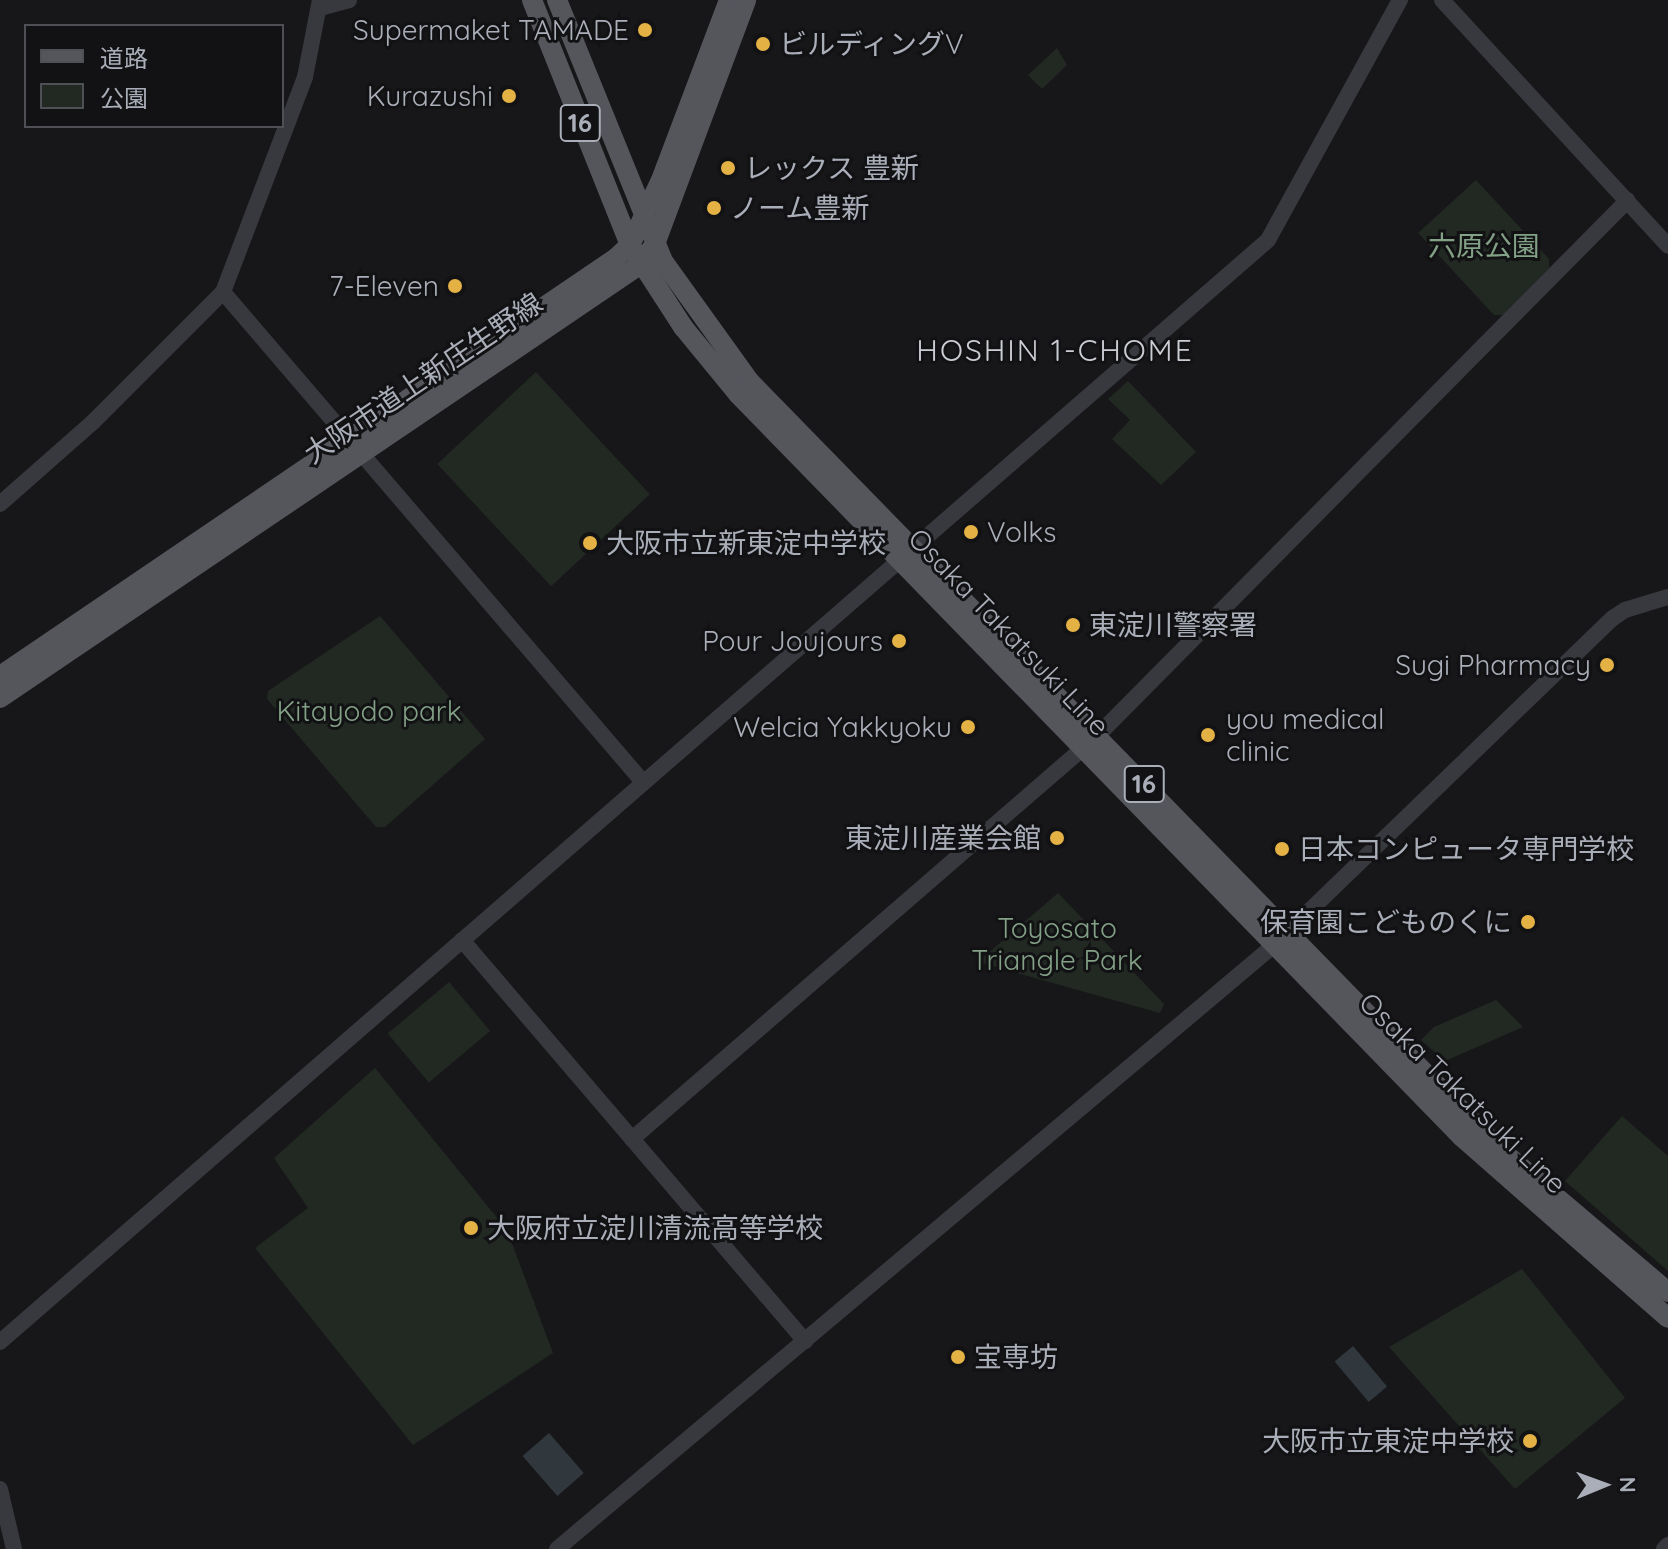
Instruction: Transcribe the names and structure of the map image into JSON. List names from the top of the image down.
{
  "streets": {
    "main road": ["16", "大阪市道上新庄生野線", "Osaka Takatsuki Line"]
  },
  "crossings": [
    ["大阪市道上新庄生野線", "Osaka Takatsuki Line"]
  ],
  "districts": ["HOSHIN 1-CHOME"],
  "parks": ["六原公園", "Kitayodo park", "Toyosato Triangle Park"],
  "places": [
    "Supermaket TAMADE",
    "ビルディングV",
    "Kurazushi",
    "レックス 豊新",
    "ノーム豊新",
    "7-Eleven",
    "Volks",
    "大阪市立新東淀中学校",
    "東淀川警察署",
    "Pour Joujours",
    "Sugi Pharmacy",
    "Welcia Yakkyoku",
    "you medical clinic",
    "東淀川産業会館",
    "日本コンピュータ専門学校",
    "保育園こどものくに",
    "大阪府立淀川清流高等学校",
    "宝専坊",
    "大阪市立東淀中学校"
  ],
  "legend": ["道路", "公園"],
  "north": "right"
}
